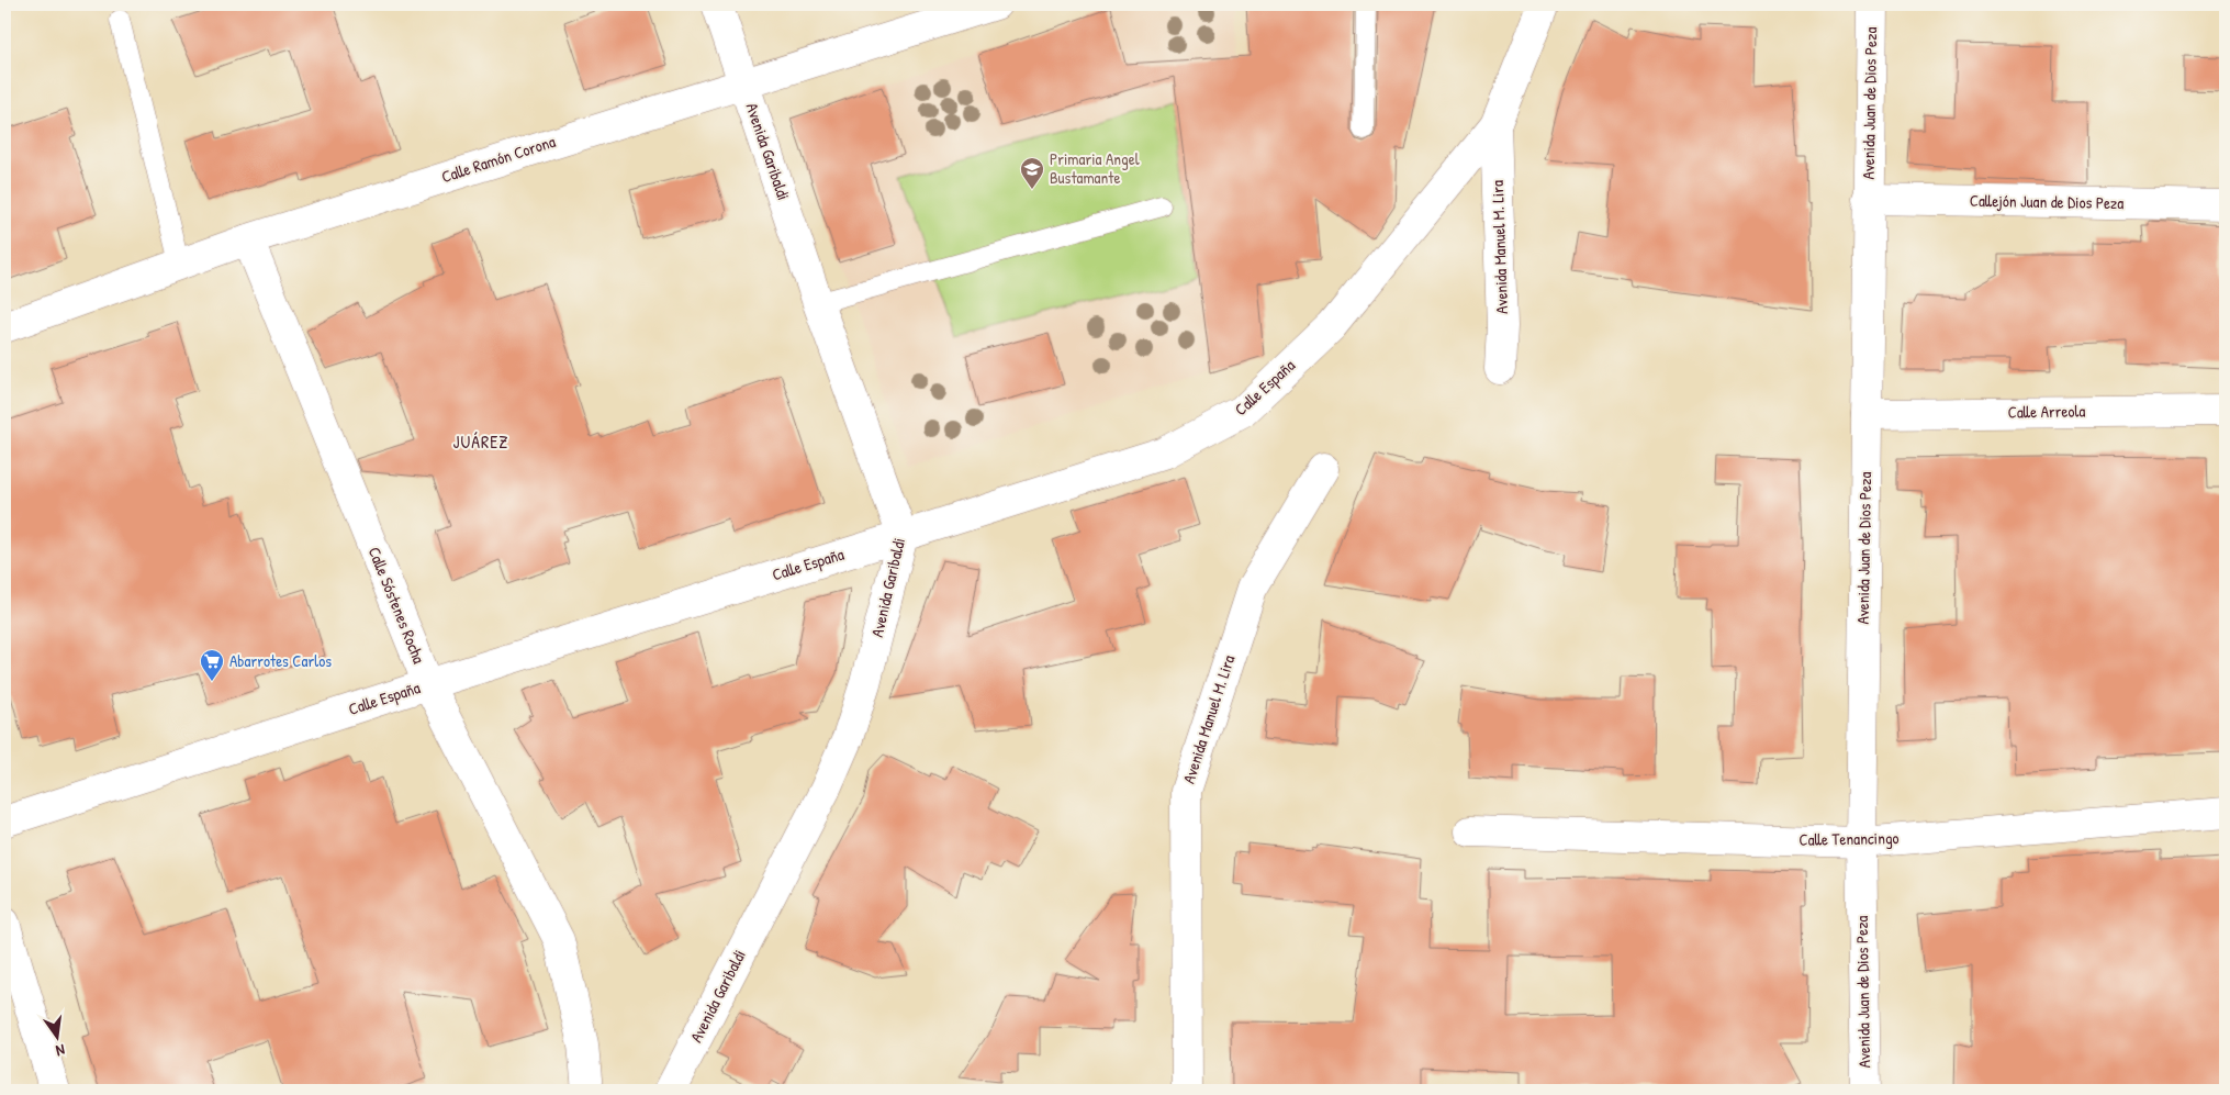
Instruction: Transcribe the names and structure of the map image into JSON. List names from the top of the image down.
{
  "streets": {
    "street": [
      "Avenida Juan de Dios Peza",
      "Avenida Garibaldi",
      "Calle Ramón Corona",
      "Callejón Juan de Dios Peza",
      "Avenida Manuel M. Lira",
      "Calle España",
      "Calle Arreola",
      "Calle Sóstenes Rocha",
      "Calle Tenancingo"
    ]
  },
  "crossings": [
    ["Avenida Juan de Dios Peza", "Callejón Juan de Dios Peza"],
    ["Avenida Juan de Dios Peza", "Calle Arreola"],
    ["Avenida Juan de Dios Peza", "Calle Tenancingo"],
    ["Avenida Garibaldi", "Calle Ramón Corona"],
    ["Avenida Garibaldi", "Calle España"],
    ["Calle Ramón Corona", "Calle Sóstenes Rocha"],
    ["Avenida Manuel M. Lira", "Calle España"],
    ["Calle España", "Calle Sóstenes Rocha"]
  ],
  "districts": ["JUÁREZ"],
  "places": {
    "school or university": ["Primaria Angel Bustamante"],
    "supermarket": ["Abarrotes Carlos"]
  },
  "north": "bottom"
}
